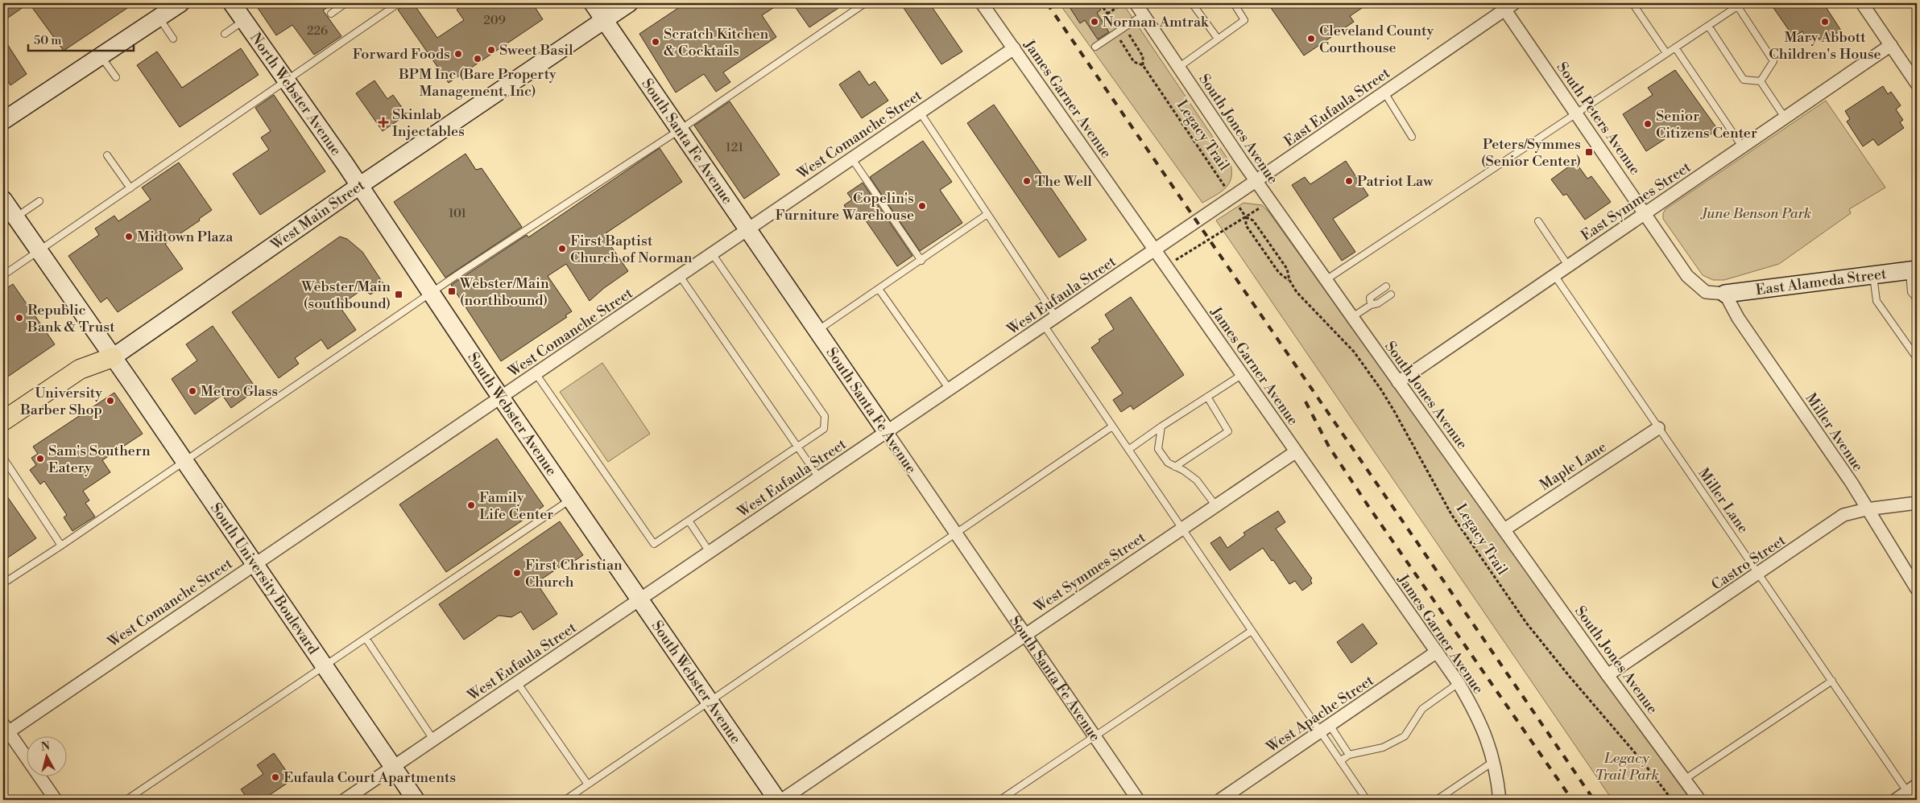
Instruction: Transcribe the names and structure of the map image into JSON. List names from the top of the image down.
{
  "streets": {
    "main road": ["West Main Street"],
    "street": [
      "North Webster Avenue",
      "James Garner Avenue",
      "East Eufaula Street",
      "South Peters Avenue",
      "South Jones Avenue",
      "West Comanche Street",
      "South Santa Fe Avenue",
      "East Symmes Street",
      "East Alameda Street",
      "West Eufaula Street",
      "South Webster Avenue",
      "Miller Avenue",
      "Maple Lane",
      "Castro Street",
      "West Symmes Street",
      "South University Boulevard",
      "West Apache Street"
    ],
    "lane": ["Miller Lane"],
    "path": ["Legacy Trail"]
  },
  "crossings": [
    ["North Webster Avenue", "West Main Street"],
    ["North Webster Avenue", "South Webster Avenue"],
    ["James Garner Avenue", "West Comanche Street"],
    ["James Garner Avenue", "West Eufaula Street"],
    ["James Garner Avenue", "West Symmes Street"],
    ["James Garner Avenue", "West Apache Street"],
    ["East Eufaula Street", "South Peters Avenue"],
    ["East Eufaula Street", "South Jones Avenue"],
    ["East Eufaula Street", "West Eufaula Street"],
    ["South Peters Avenue", "East Symmes Street"],
    ["South Peters Avenue", "East Alameda Street"],
    ["South Peters Avenue", "Miller Avenue"],
    ["South Jones Avenue", "East Symmes Street"],
    ["South Jones Avenue", "West Eufaula Street"],
    ["South Jones Avenue", "Maple Lane"],
    ["South Jones Avenue", "Castro Street"],
    ["West Comanche Street", "South Santa Fe Avenue"],
    ["West Comanche Street", "South Webster Avenue"],
    ["West Comanche Street", "South University Boulevard"],
    ["Legacy Trail", "West Eufaula Street"],
    ["South Santa Fe Avenue", "West Main Street"],
    ["South Santa Fe Avenue", "West Eufaula Street"],
    ["South Santa Fe Avenue", "West Symmes Street"],
    ["East Symmes Street", "Miller Lane"],
    ["West Main Street", "South Webster Avenue"],
    ["West Main Street", "South University Boulevard"],
    ["East Alameda Street", "Miller Avenue"],
    ["West Eufaula Street", "South Webster Avenue"],
    ["West Eufaula Street", "South University Boulevard"],
    ["Miller Avenue", "Castro Street"],
    ["Maple Lane", "Miller Lane"],
    ["Miller Lane", "Castro Street"]
  ],
  "parks": ["June Benson Park", "Legacy Trail Park"],
  "places": {
    "other": [
      "Norman Amtrak",
      "Mary Abbott Children's House",
      "Cleveland County Courthouse",
      "Scratch Kitchen & Cocktails",
      "Sweet Basil",
      "Forward Foods",
      "BPM Inc (Bare Property Management, Inc)",
      "Senior Citizens Center",
      "The Well",
      "Patriot Law",
      "Copelin's Furniture Warehouse",
      "Midtown Plaza",
      "First Baptist Church of Norman",
      "Republic Bank & Trust",
      "Metro Glass",
      "University Barber Shop",
      "Sam's Southern Eatery",
      "Family Life Center",
      "First Christian Church",
      "Eufaula Court Apartments"
    ],
    "health": ["Skinlab Injectables"],
    "transit": ["Peters/Symmes (Senior Center)", "Webster/Main (northbound)", "Webster/Main (southbound)"]
  },
  "house_numbers": [
    "209",
    "226",
    "121",
    "101"
  ],
  "scale_bar": "50 m",
  "north": "top"
}
